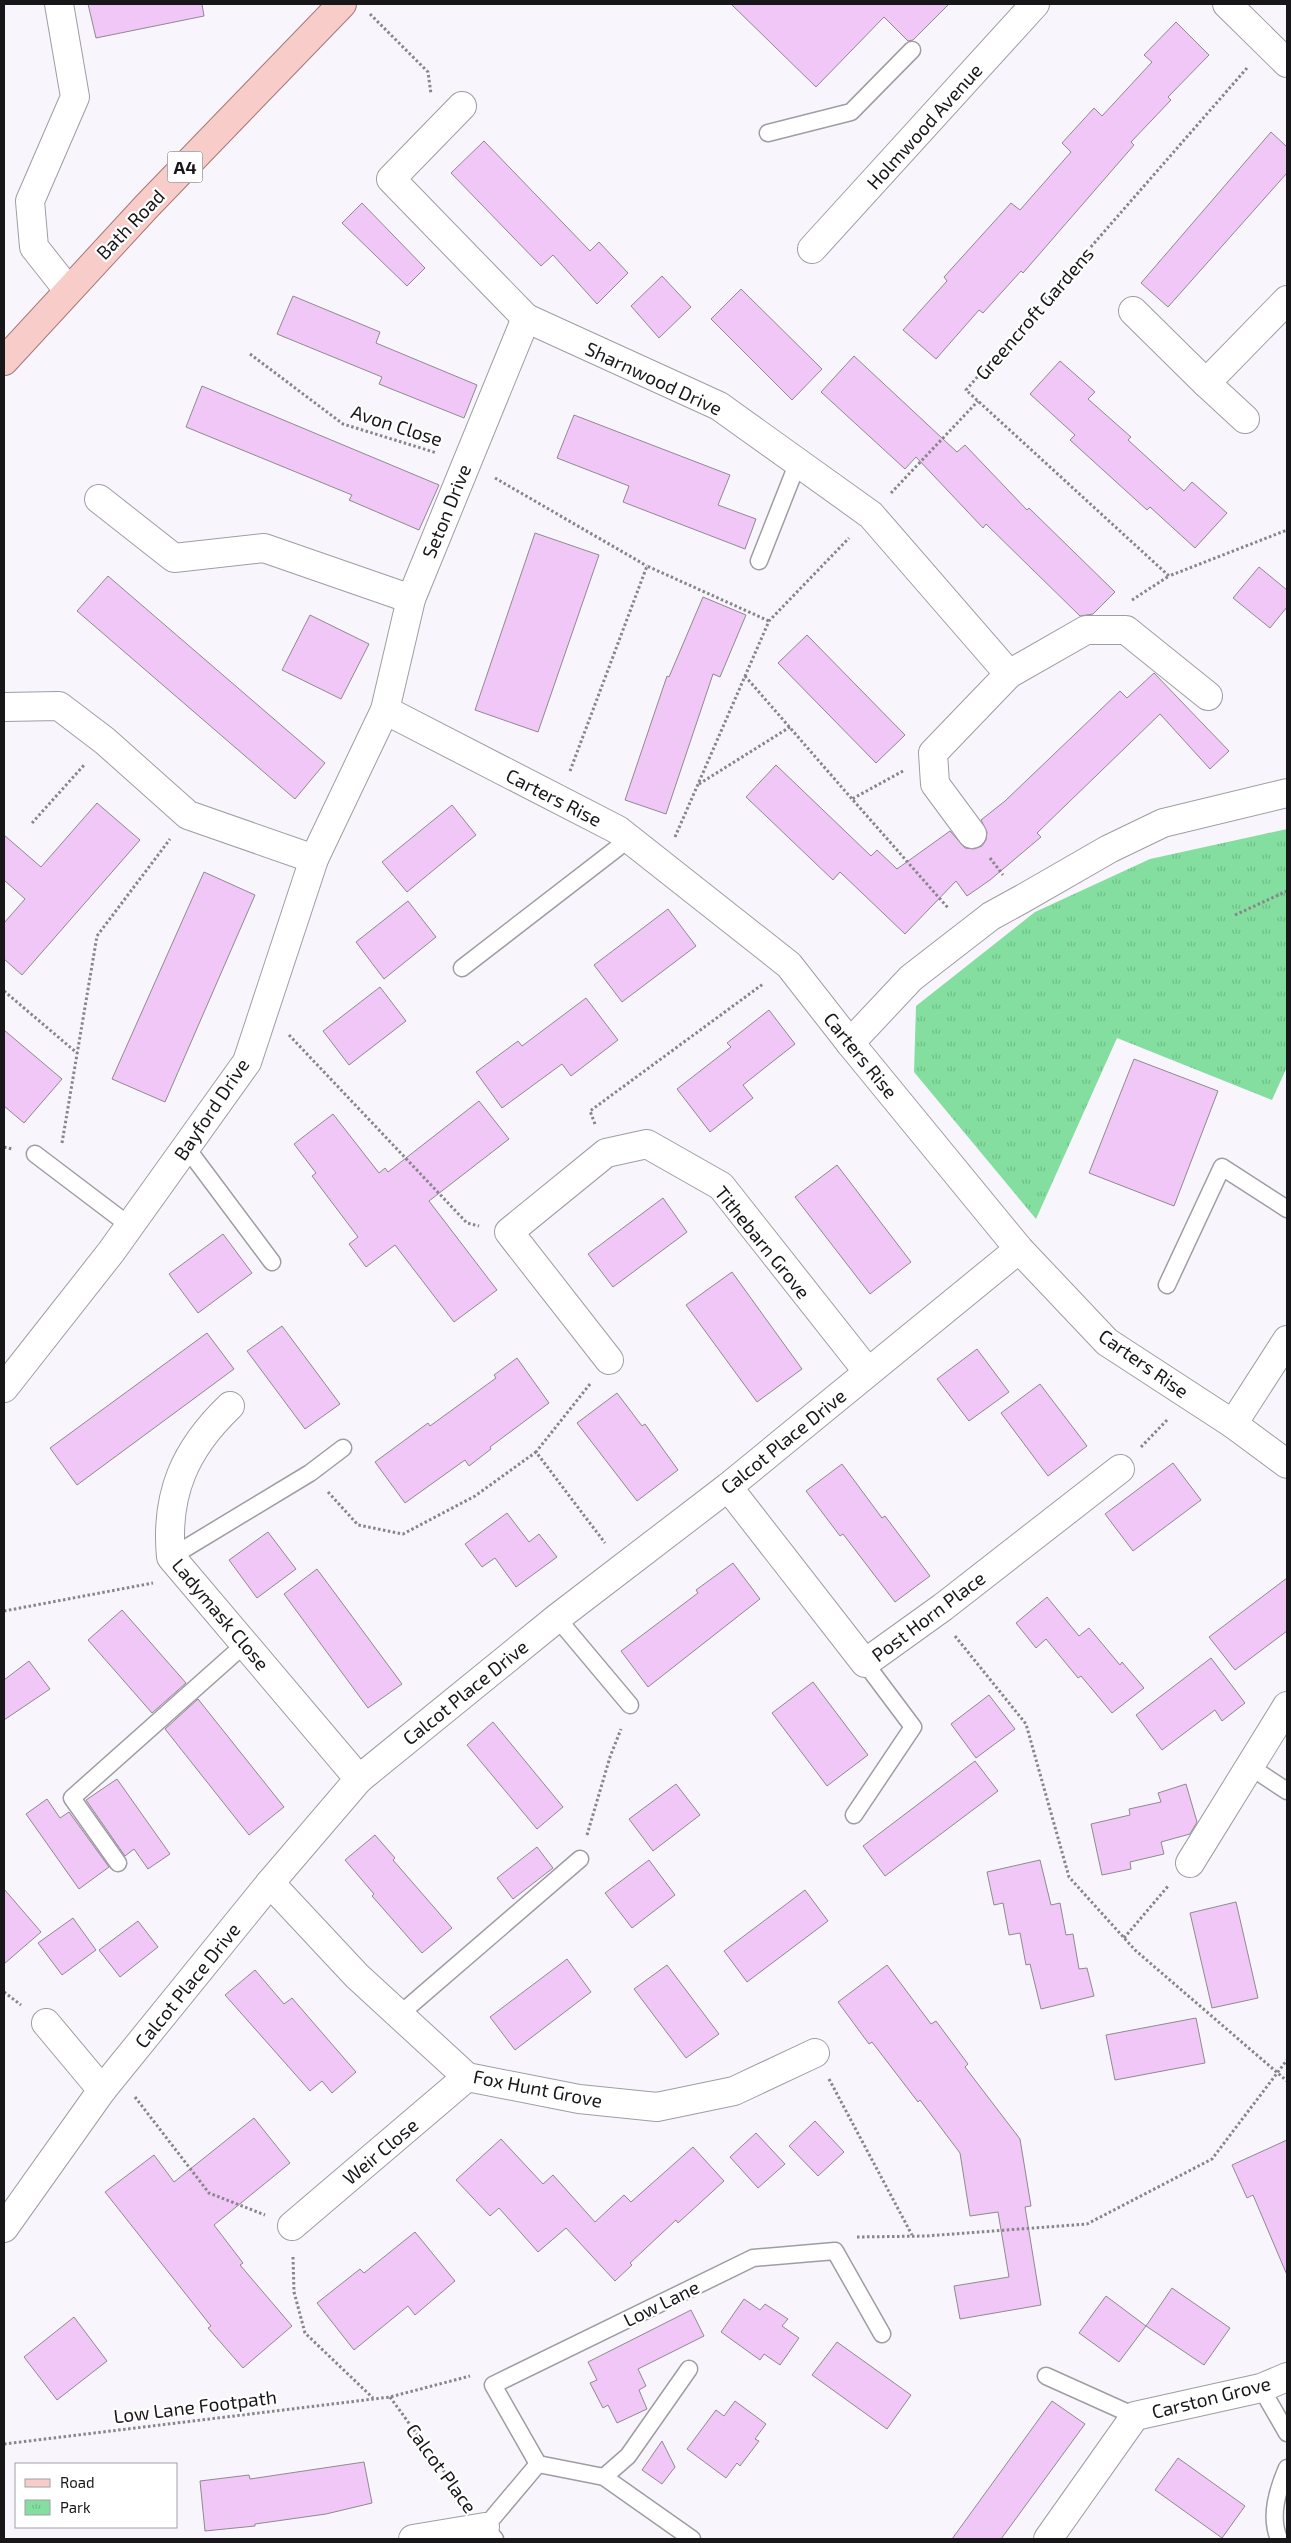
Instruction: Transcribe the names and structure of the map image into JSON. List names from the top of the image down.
{
  "streets": {
    "main road": ["A4", "Bath Road"],
    "street": [
      "Holmwood Avenue",
      "Sharnwood Drive",
      "Seton Drive",
      "Carters Rise",
      "Bayford Drive",
      "Tithebarn Grove",
      "Calcot Place Drive",
      "Ladymask Close",
      "Post Horn Place",
      "Fox Hunt Grove",
      "Weir Close",
      "Carston Grove"
    ],
    "lane": ["Low Lane"],
    "path": [
      "Greencroft Gardens",
      "Avon Close",
      "Low Lane Footpath",
      "Calcot Place"
    ]
  },
  "crossings": [
    ["Sharnwood Drive", "Seton Drive"],
    ["Avon Close", "Seton Drive"],
    ["Seton Drive", "Carters Rise"],
    ["Seton Drive", "Bayford Drive"],
    ["Carters Rise", "Bayford Drive"],
    ["Carters Rise", "Calcot Place Drive"],
    ["Tithebarn Grove", "Calcot Place Drive"],
    ["Calcot Place Drive", "Ladymask Close"],
    ["Calcot Place Drive", "Post Horn Place"],
    ["Calcot Place Drive", "Fox Hunt Grove"],
    ["Fox Hunt Grove", "Weir Close"],
    ["Low Lane Footpath", "Calcot Place"]
  ],
  "legend": ["Road", "Park"]
}
